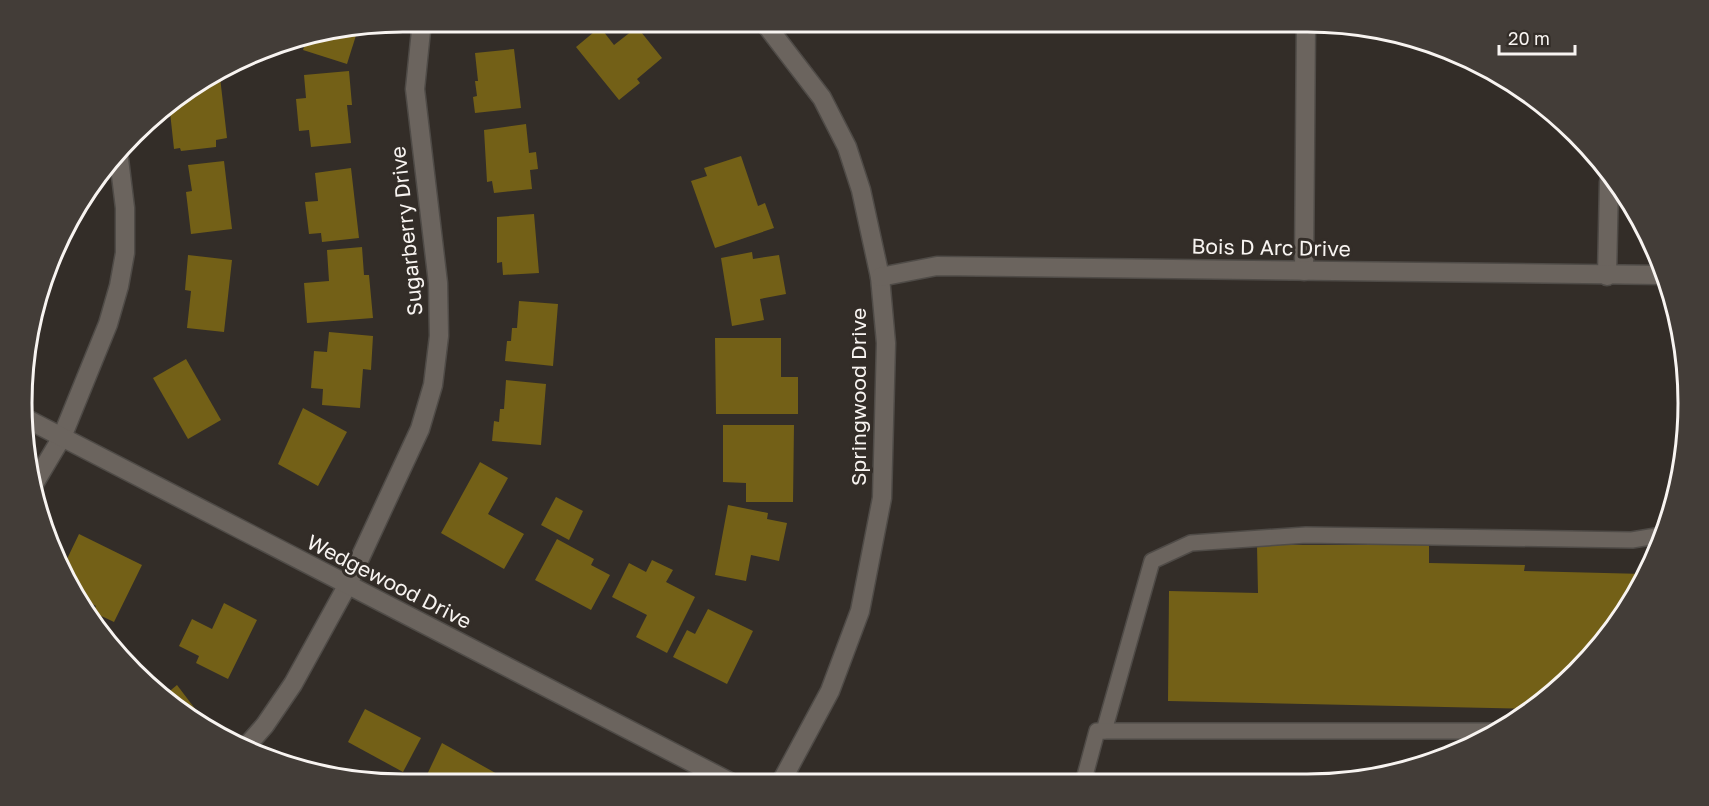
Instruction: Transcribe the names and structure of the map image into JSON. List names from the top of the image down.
{
  "streets": {
    "street": [
      "Sugarberry Drive",
      "Bois D Arc Drive",
      "Springwood Drive",
      "Wedgewood Drive"
    ]
  },
  "crossings": [
    ["Sugarberry Drive", "Wedgewood Drive"],
    ["Bois D Arc Drive", "Springwood Drive"]
  ],
  "scale_bar": "20 m"
}
